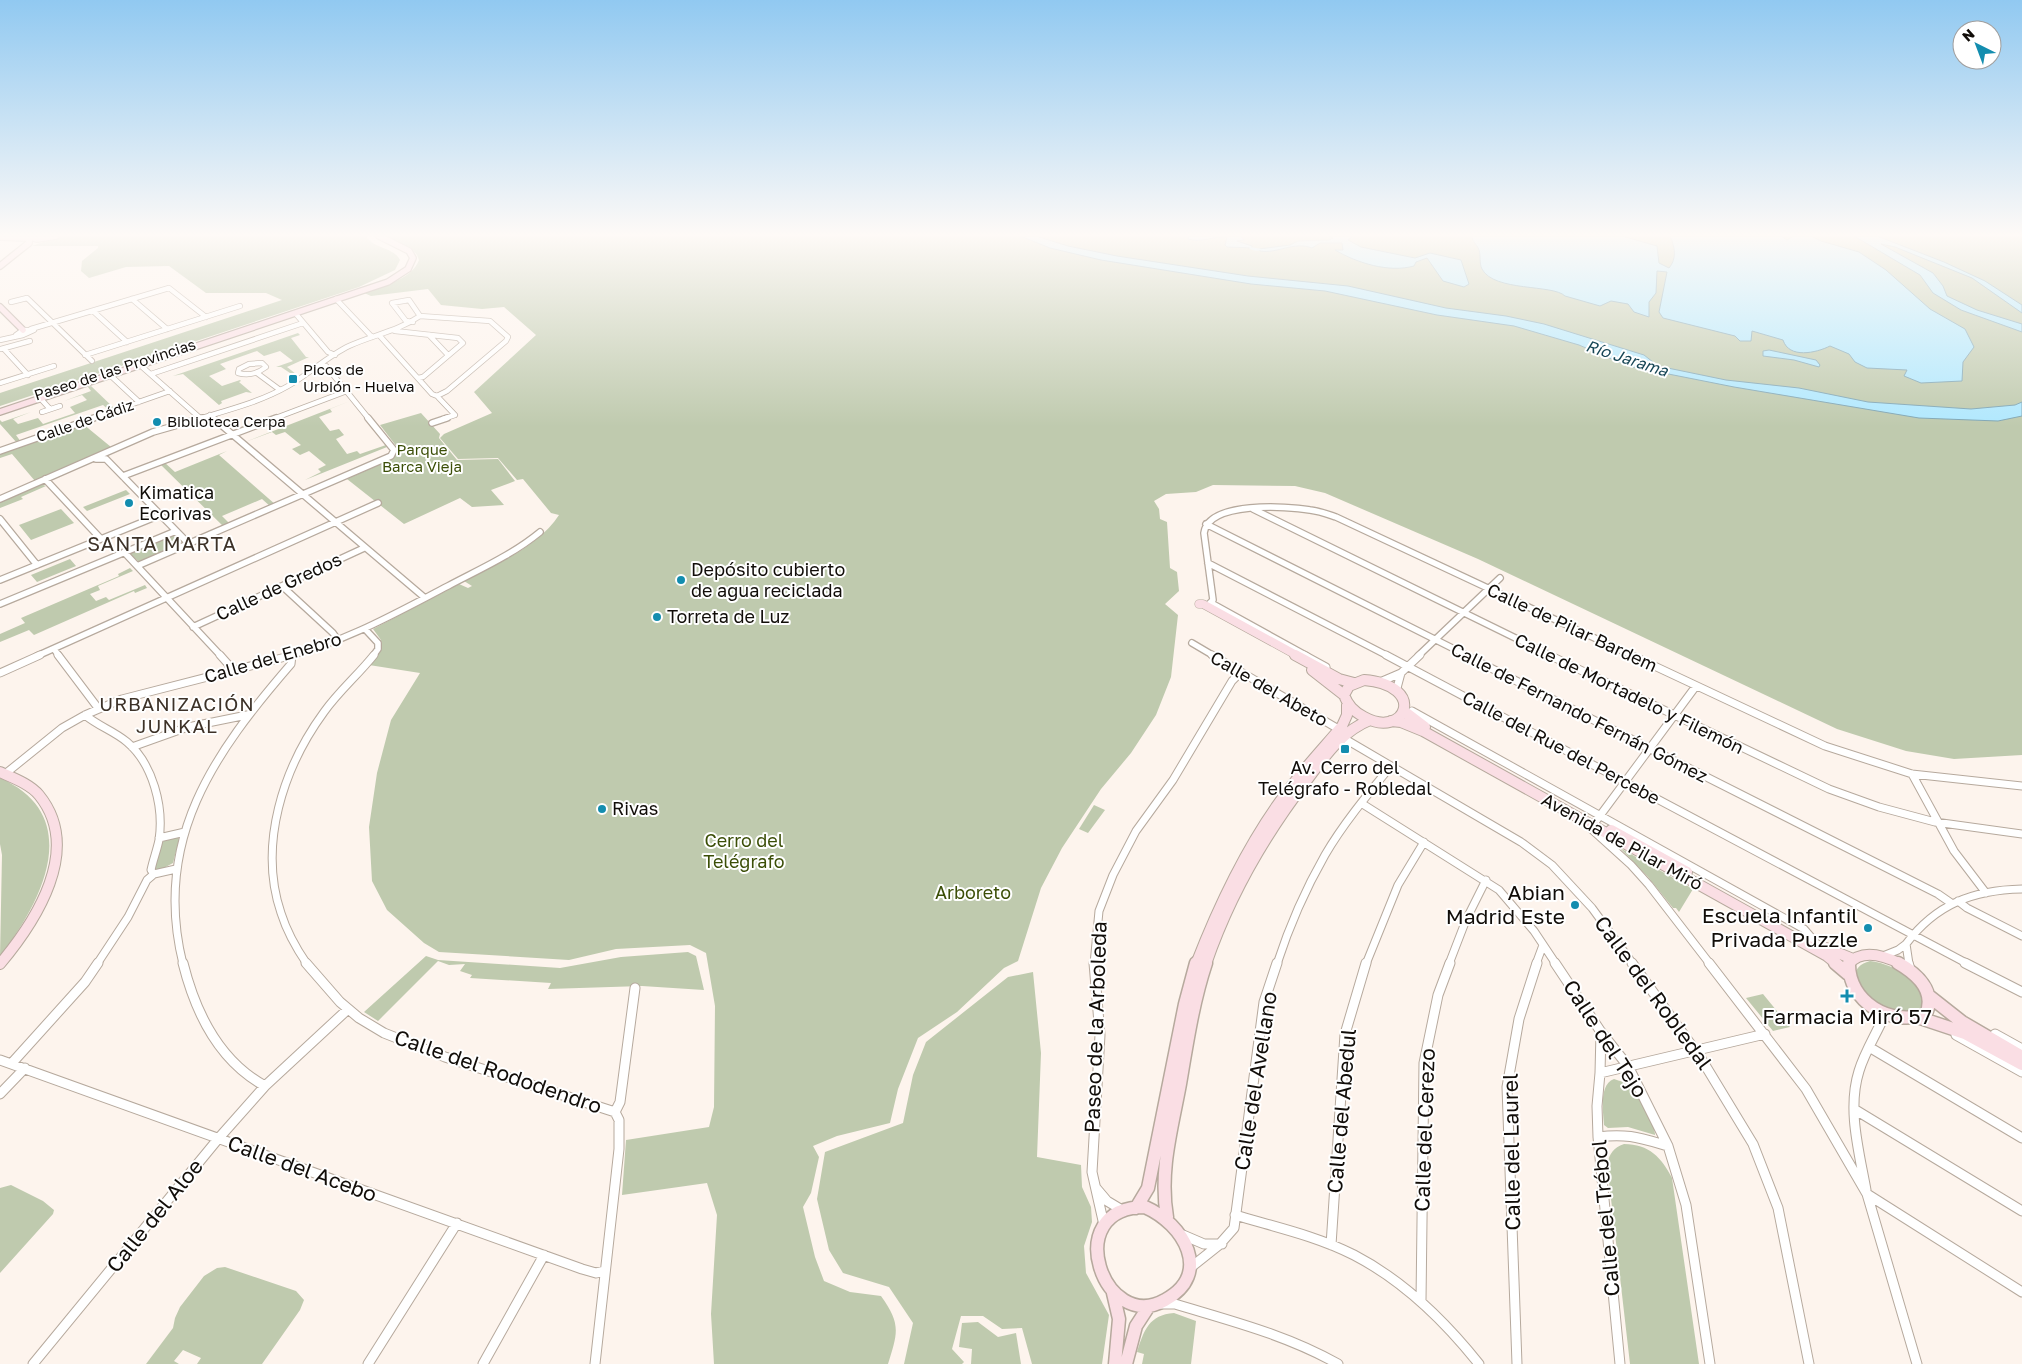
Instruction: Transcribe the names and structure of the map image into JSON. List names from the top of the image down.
{
  "streets": {
    "street": [
      "Paseo de las Provincias",
      "Calle de Cádiz",
      "Calle de Gredos",
      "Calle de Pilar Bardem",
      "Calle del Enebro",
      "Calle del Abeto",
      "Calle de Mortadelo y Filemón",
      "Calle de Fernando Fernán Gómez",
      "Calle del Rue del Percebe",
      "Avenida de Pilar Miró",
      "Calle del Robledal",
      "Paseo de la Arboleda",
      "Calle del Tejo",
      "Calle del Rododendro",
      "Calle del Avellano",
      "Calle del Abedul",
      "Calle del Cerezo",
      "Calle del Laurel",
      "Calle del Acebo",
      "Calle del Aloe",
      "Calle del Trébol"
    ]
  },
  "crossings": [
    ["Calle de Pilar Bardem", "Calle de Mortadelo y Filemón"],
    ["Calle de Pilar Bardem", "Calle de Fernando Fernán Gómez"],
    ["Calle del Enebro", "Calle del Rododendro"],
    ["Calle del Abeto", "Calle del Robledal"],
    ["Calle del Abeto", "Paseo de la Arboleda"],
    ["Calle del Robledal", "Calle del Avellano"],
    ["Paseo de la Arboleda", "Calle del Avellano"],
    ["Calle del Tejo", "Calle del Avellano"],
    ["Calle del Tejo", "Calle del Abedul"],
    ["Calle del Tejo", "Calle del Cerezo"],
    ["Calle del Tejo", "Calle del Laurel"],
    ["Calle del Tejo", "Calle del Trébol"],
    ["Calle del Rododendro", "Calle del Aloe"],
    ["Calle del Acebo", "Calle del Aloe"]
  ],
  "districts": ["SANTA MARTA", "URBANIZACIÓN JUNKAL"],
  "water": ["Río Jarama"],
  "parks": ["Parque Barca Vieja", "Cerro del Telégrafo", "Arboreto"],
  "places": {
    "transit": ["Picos de Urbión - Huelva", "Av. Cerro del Telégrafo - Robledal"],
    "other": [
      "Biblioteca Cerpa",
      "Kimatica Ecorivas",
      "Depósito cubierto de agua reciclada",
      "Torreta de Luz",
      "Rivas",
      "Abian Madrid Este",
      "Escuela Infantil Privada Puzzle"
    ],
    "health": ["Farmacia Miró 57"]
  },
  "north": "top left"
}
